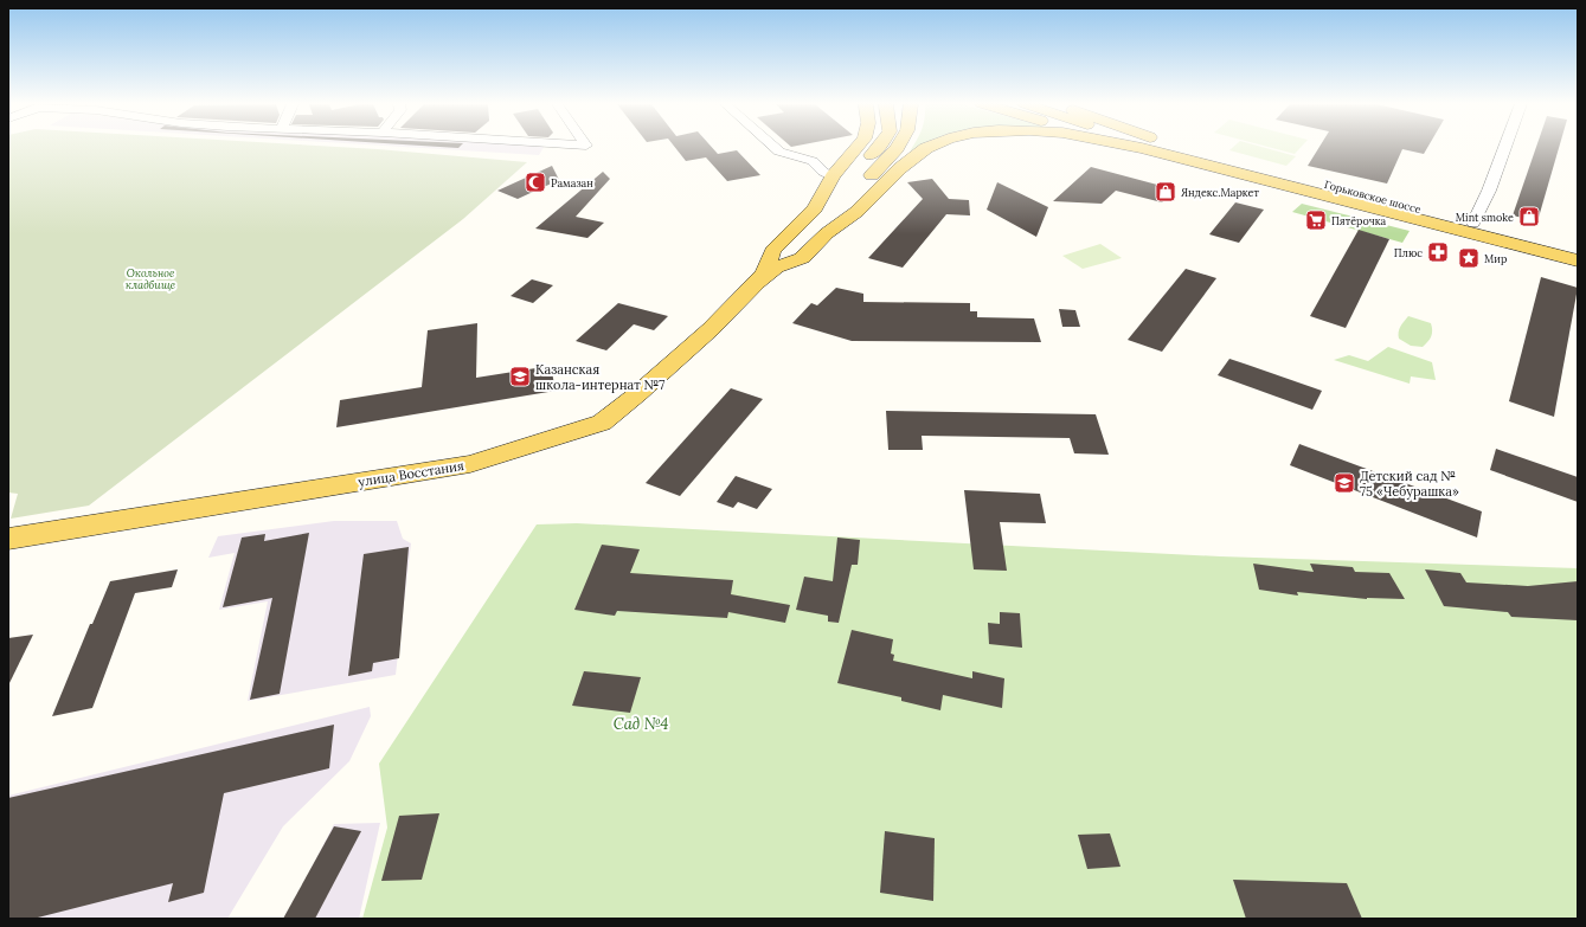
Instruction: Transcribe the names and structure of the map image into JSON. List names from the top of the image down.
{
  "streets": {
    "main road": ["Горьковское шоссе", "улица Восстания"]
  },
  "crossings": [
    ["Горьковское шоссе", "улица Восстания"]
  ],
  "parks": ["Окольное кладбище", "Сад №4"],
  "places": {
    "mosque": ["Рамазан"],
    "shop": ["Яндекс.Маркет", "Mint smoke"],
    "supermarket": ["Пятёрочка"],
    "pharmacy": ["Плюс"],
    "place": ["Мир"],
    "school or university": ["Казанская школа-интернат №7", "Детский сад № 75 «Чебурашка»"]
  }
}
